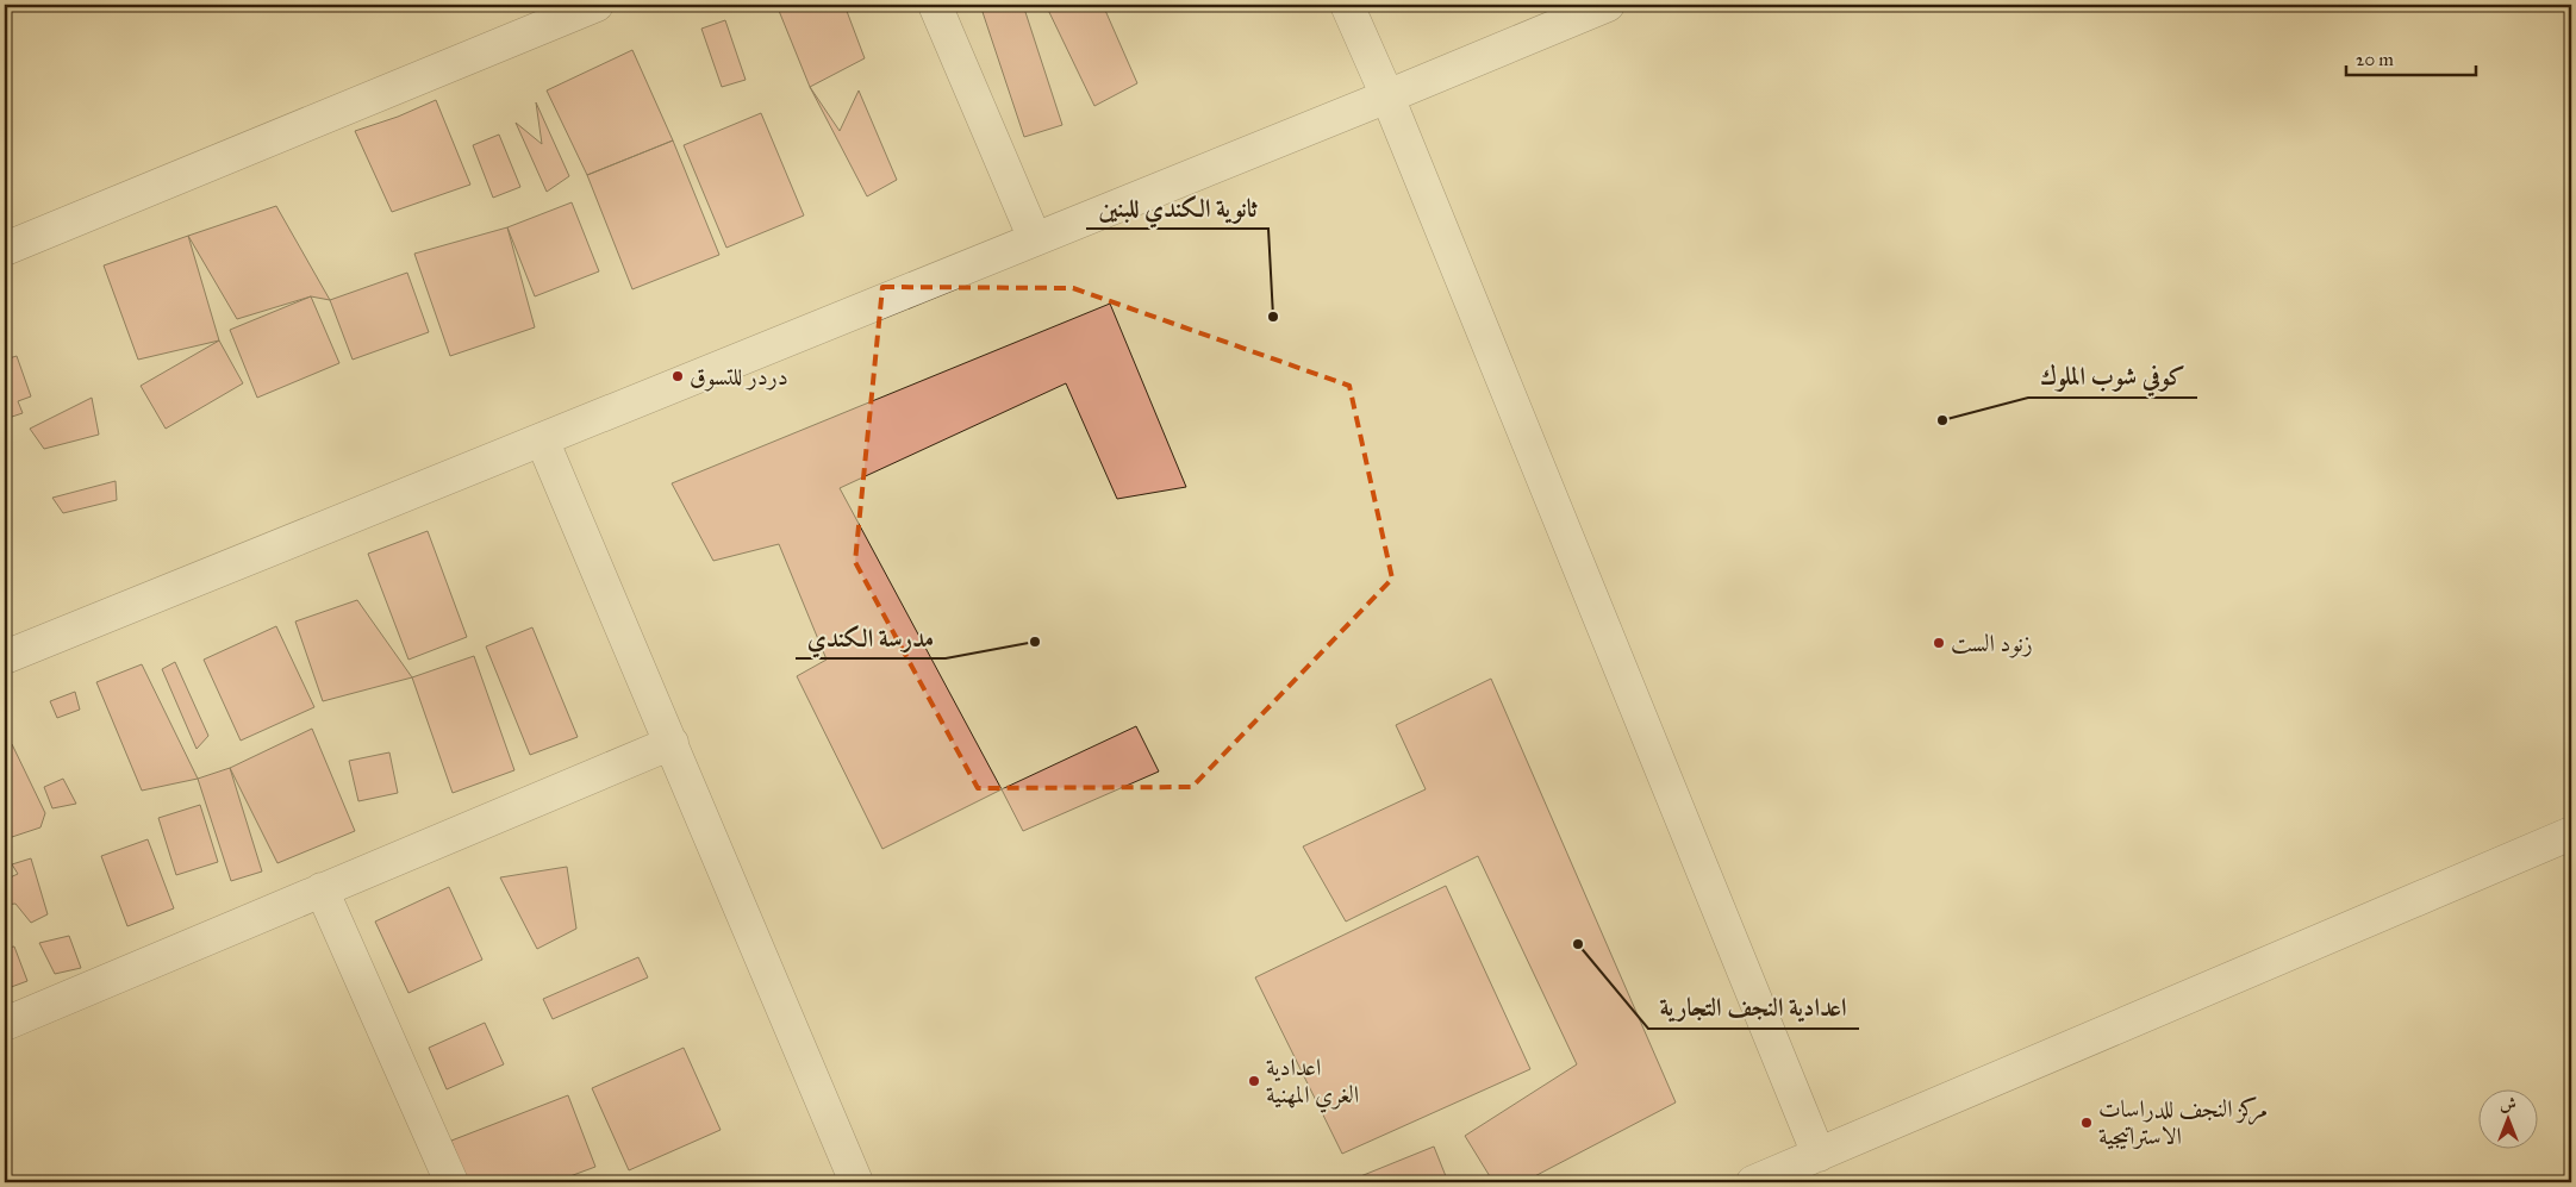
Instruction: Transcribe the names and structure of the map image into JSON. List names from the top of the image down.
{
  "places": [
    "ثانوية الكندي للبنين",
    "دردر للتسوق",
    "كوفي شوب الملوك",
    "مدرسة الكندي",
    "زنود الست",
    "اعدادية النجف التجارية",
    "اعدادية الغري المهنية",
    "مركز النجف للدراسات الاستراتيجية"
  ],
  "scale_bar": "20 m",
  "north": "top"
}
